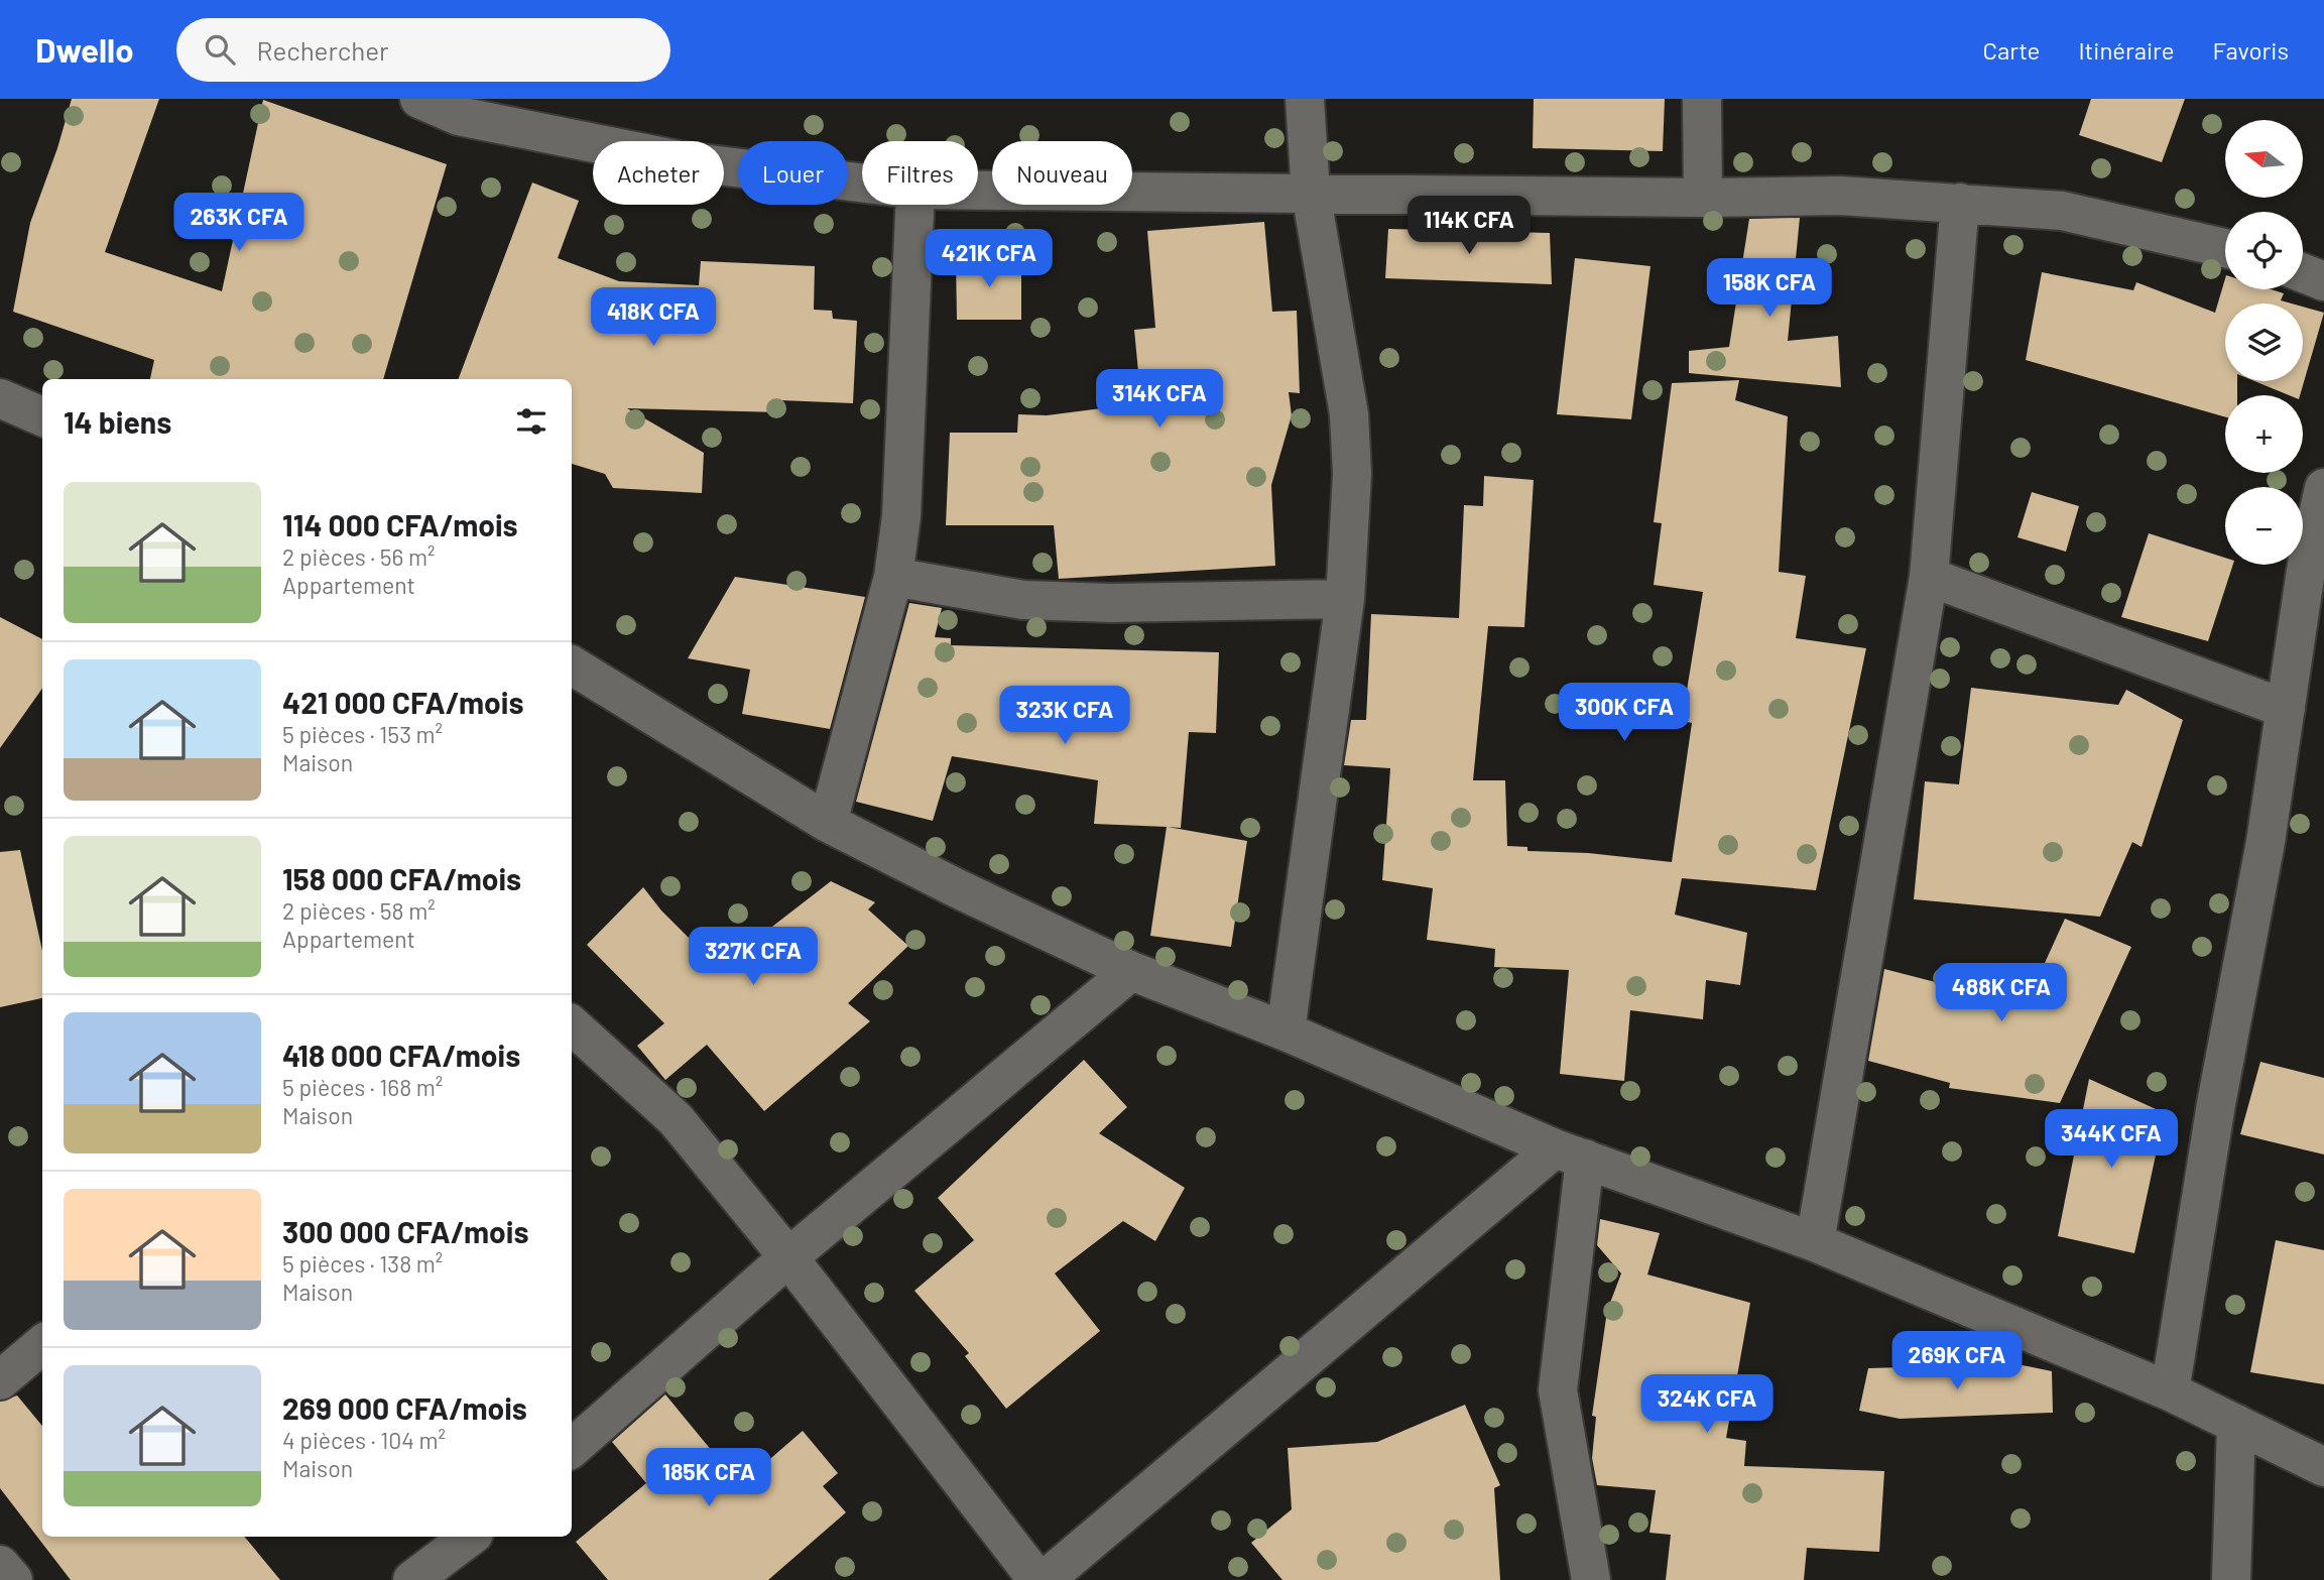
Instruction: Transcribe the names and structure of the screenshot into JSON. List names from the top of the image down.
{
  "north": "left",
  "page": {
    "header": "Dwello",
    "search": "Rechercher",
    "nav": ["Carte", "Itinéraire", "Favoris"],
    "map_buttons": ["+", "−"],
    "chip": [
      "Acheter",
      "Louer",
      "Filtres",
      "Nouveau"
    ],
    "price": [
      "263K CFA",
      "114K CFA",
      "421K CFA",
      "158K CFA",
      "418K CFA",
      "314K CFA",
      "300K CFA",
      "323K CFA",
      "327K CFA",
      "488K CFA",
      "344K CFA",
      "269K CFA",
      "324K CFA",
      "185K CFA"
    ],
    "heading": "14 biens",
    "list": [
      {
        "name": "114 000 CFA/mois",
        "note": "2 pièces · 56 m² · Appartement"
      },
      {
        "name": "421 000 CFA/mois",
        "note": "5 pièces · 153 m² · Maison"
      },
      {
        "name": "158 000 CFA/mois",
        "note": "2 pièces · 58 m² · Appartement"
      },
      {
        "name": "418 000 CFA/mois",
        "note": "5 pièces · 168 m² · Maison"
      },
      {
        "name": "300 000 CFA/mois",
        "note": "5 pièces · 138 m² · Maison"
      },
      {
        "name": "269 000 CFA/mois",
        "note": "4 pièces · 104 m² · Maison"
      }
    ]
  }
}
